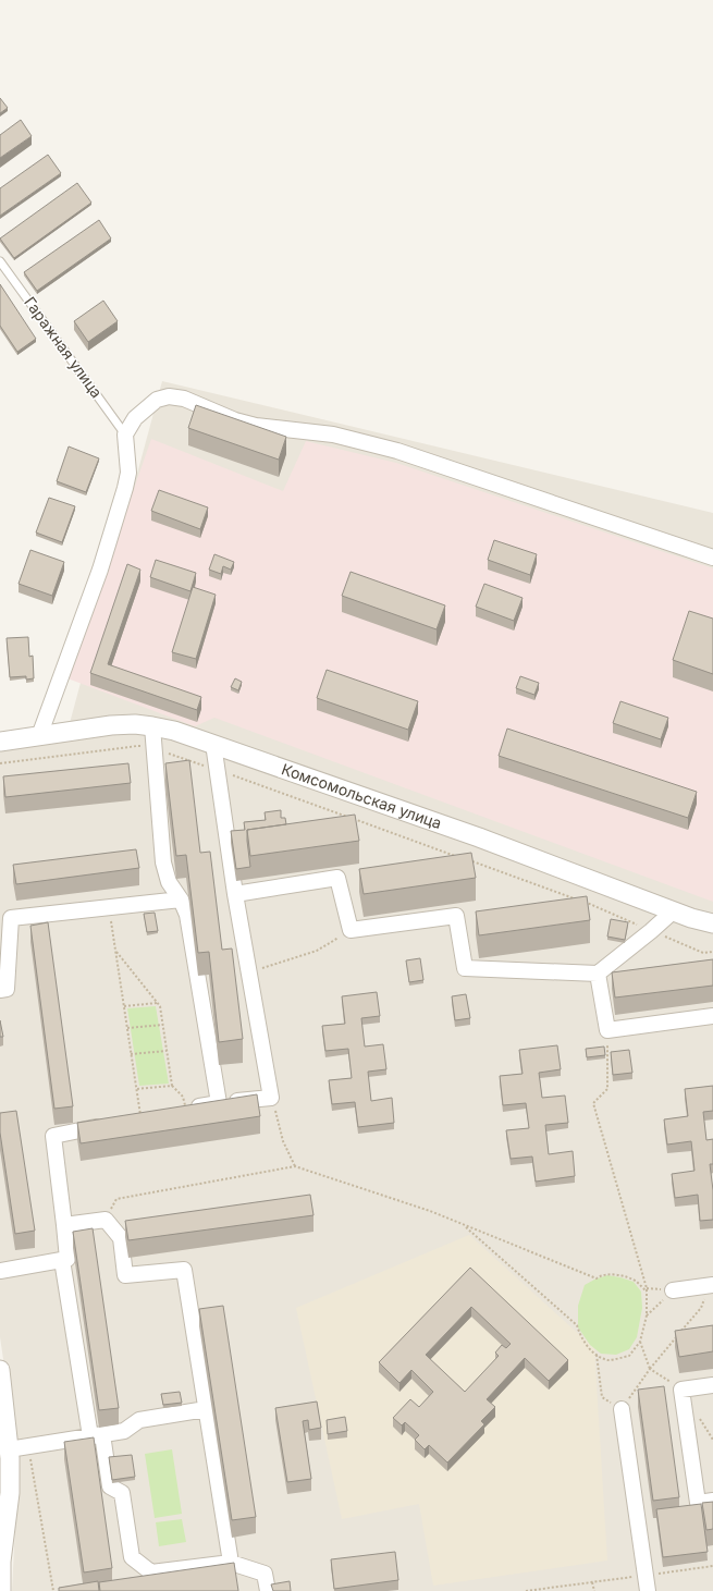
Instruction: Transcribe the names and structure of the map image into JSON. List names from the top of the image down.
{
  "streets": {
    "street": ["Комсомольская улица"],
    "lane": ["Гаражная улица"]
  }
}
